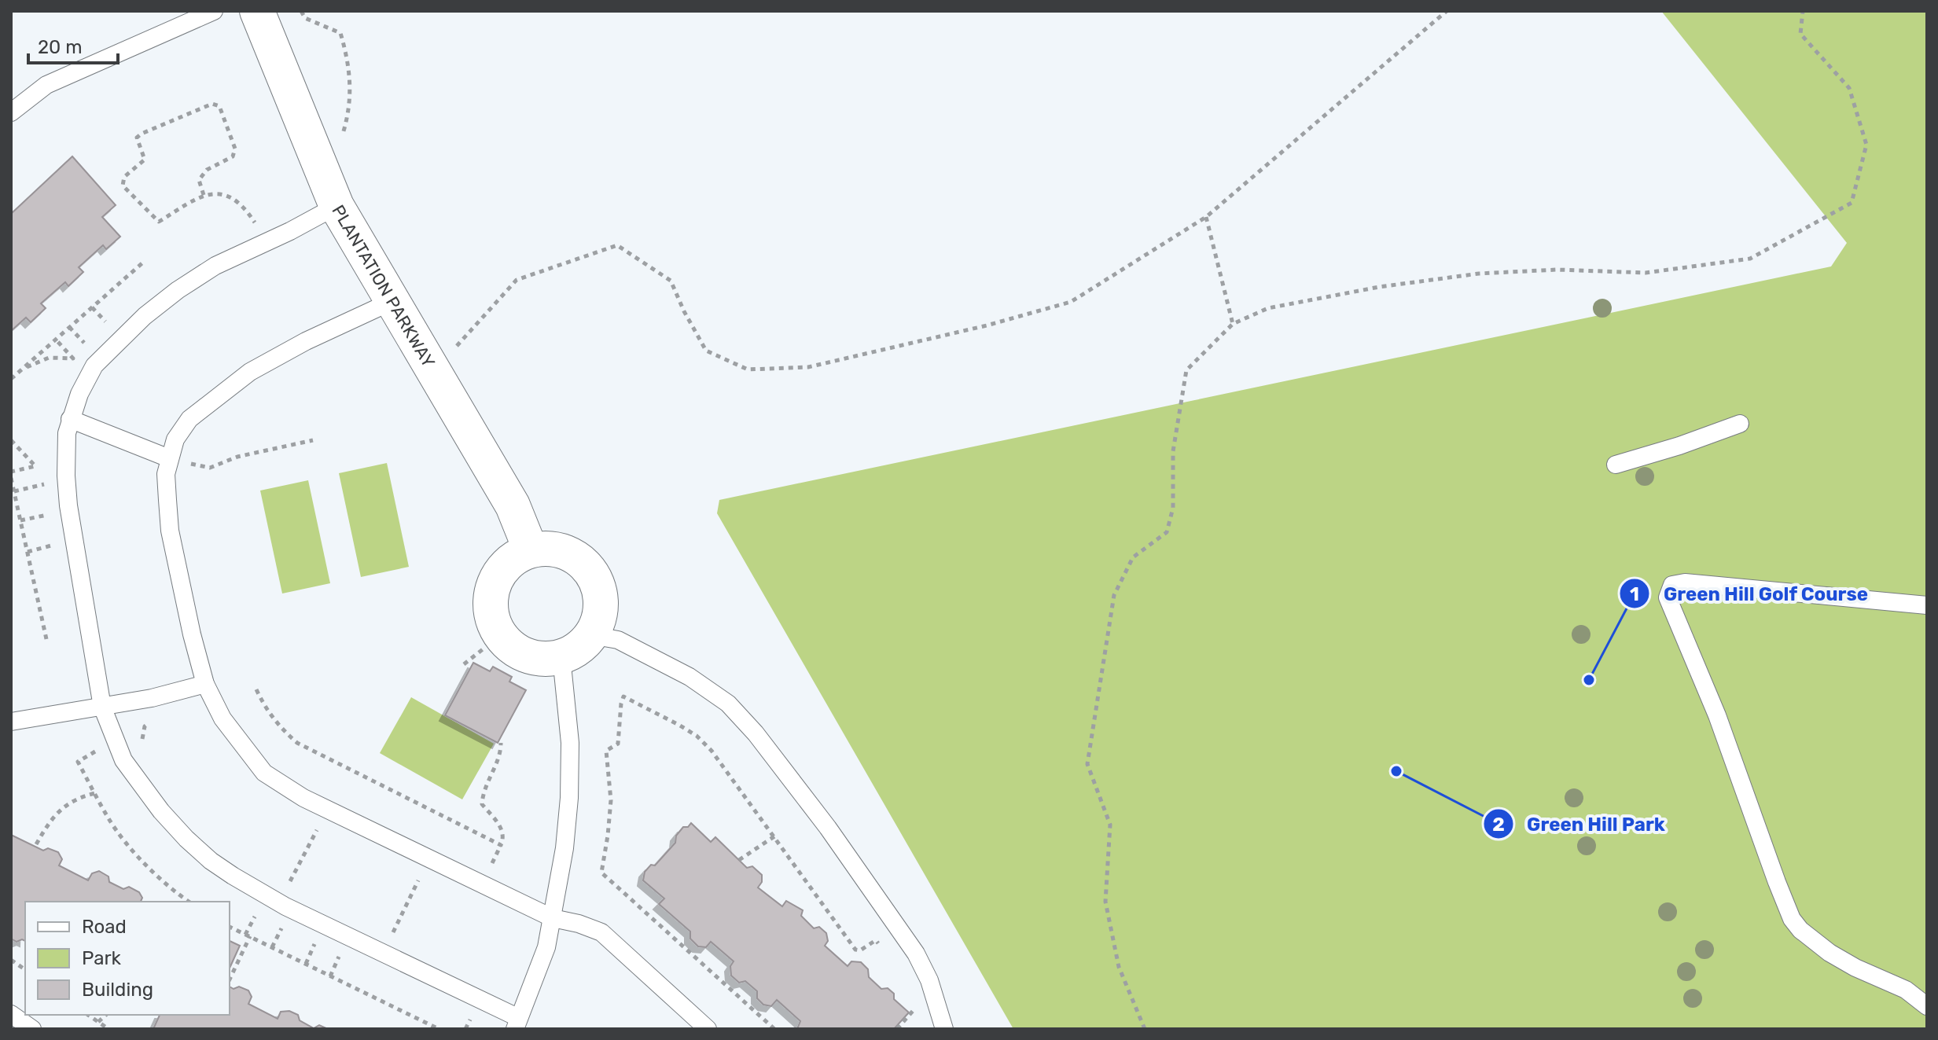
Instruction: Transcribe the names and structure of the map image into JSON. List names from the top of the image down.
{
  "streets": {
    "street": ["PLANTATION PARKWAY"]
  },
  "places": ["Green Hill Golf Course", "Green Hill Park"],
  "legend": ["Road", "Park", "Building"],
  "scale_bar": "20 m"
}
